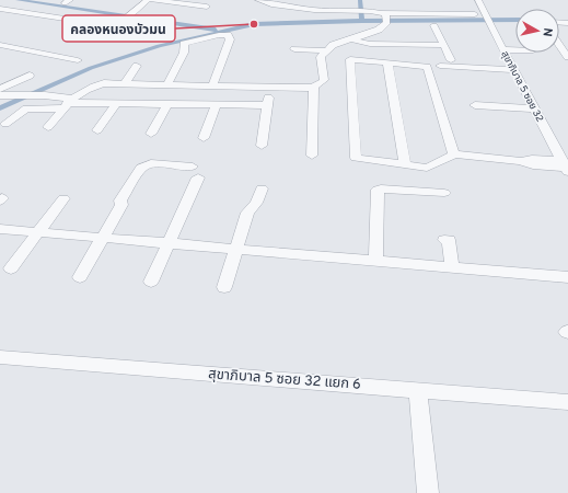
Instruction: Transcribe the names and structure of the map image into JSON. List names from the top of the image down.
{
  "streets": {
    "street": ["สุขาภิบาล 5 ซอย 32", "สุขาภิบาล 5 ซอย 32 แยก 6"]
  },
  "places": ["คลองหนองบัวมน"],
  "north": "right"
}
